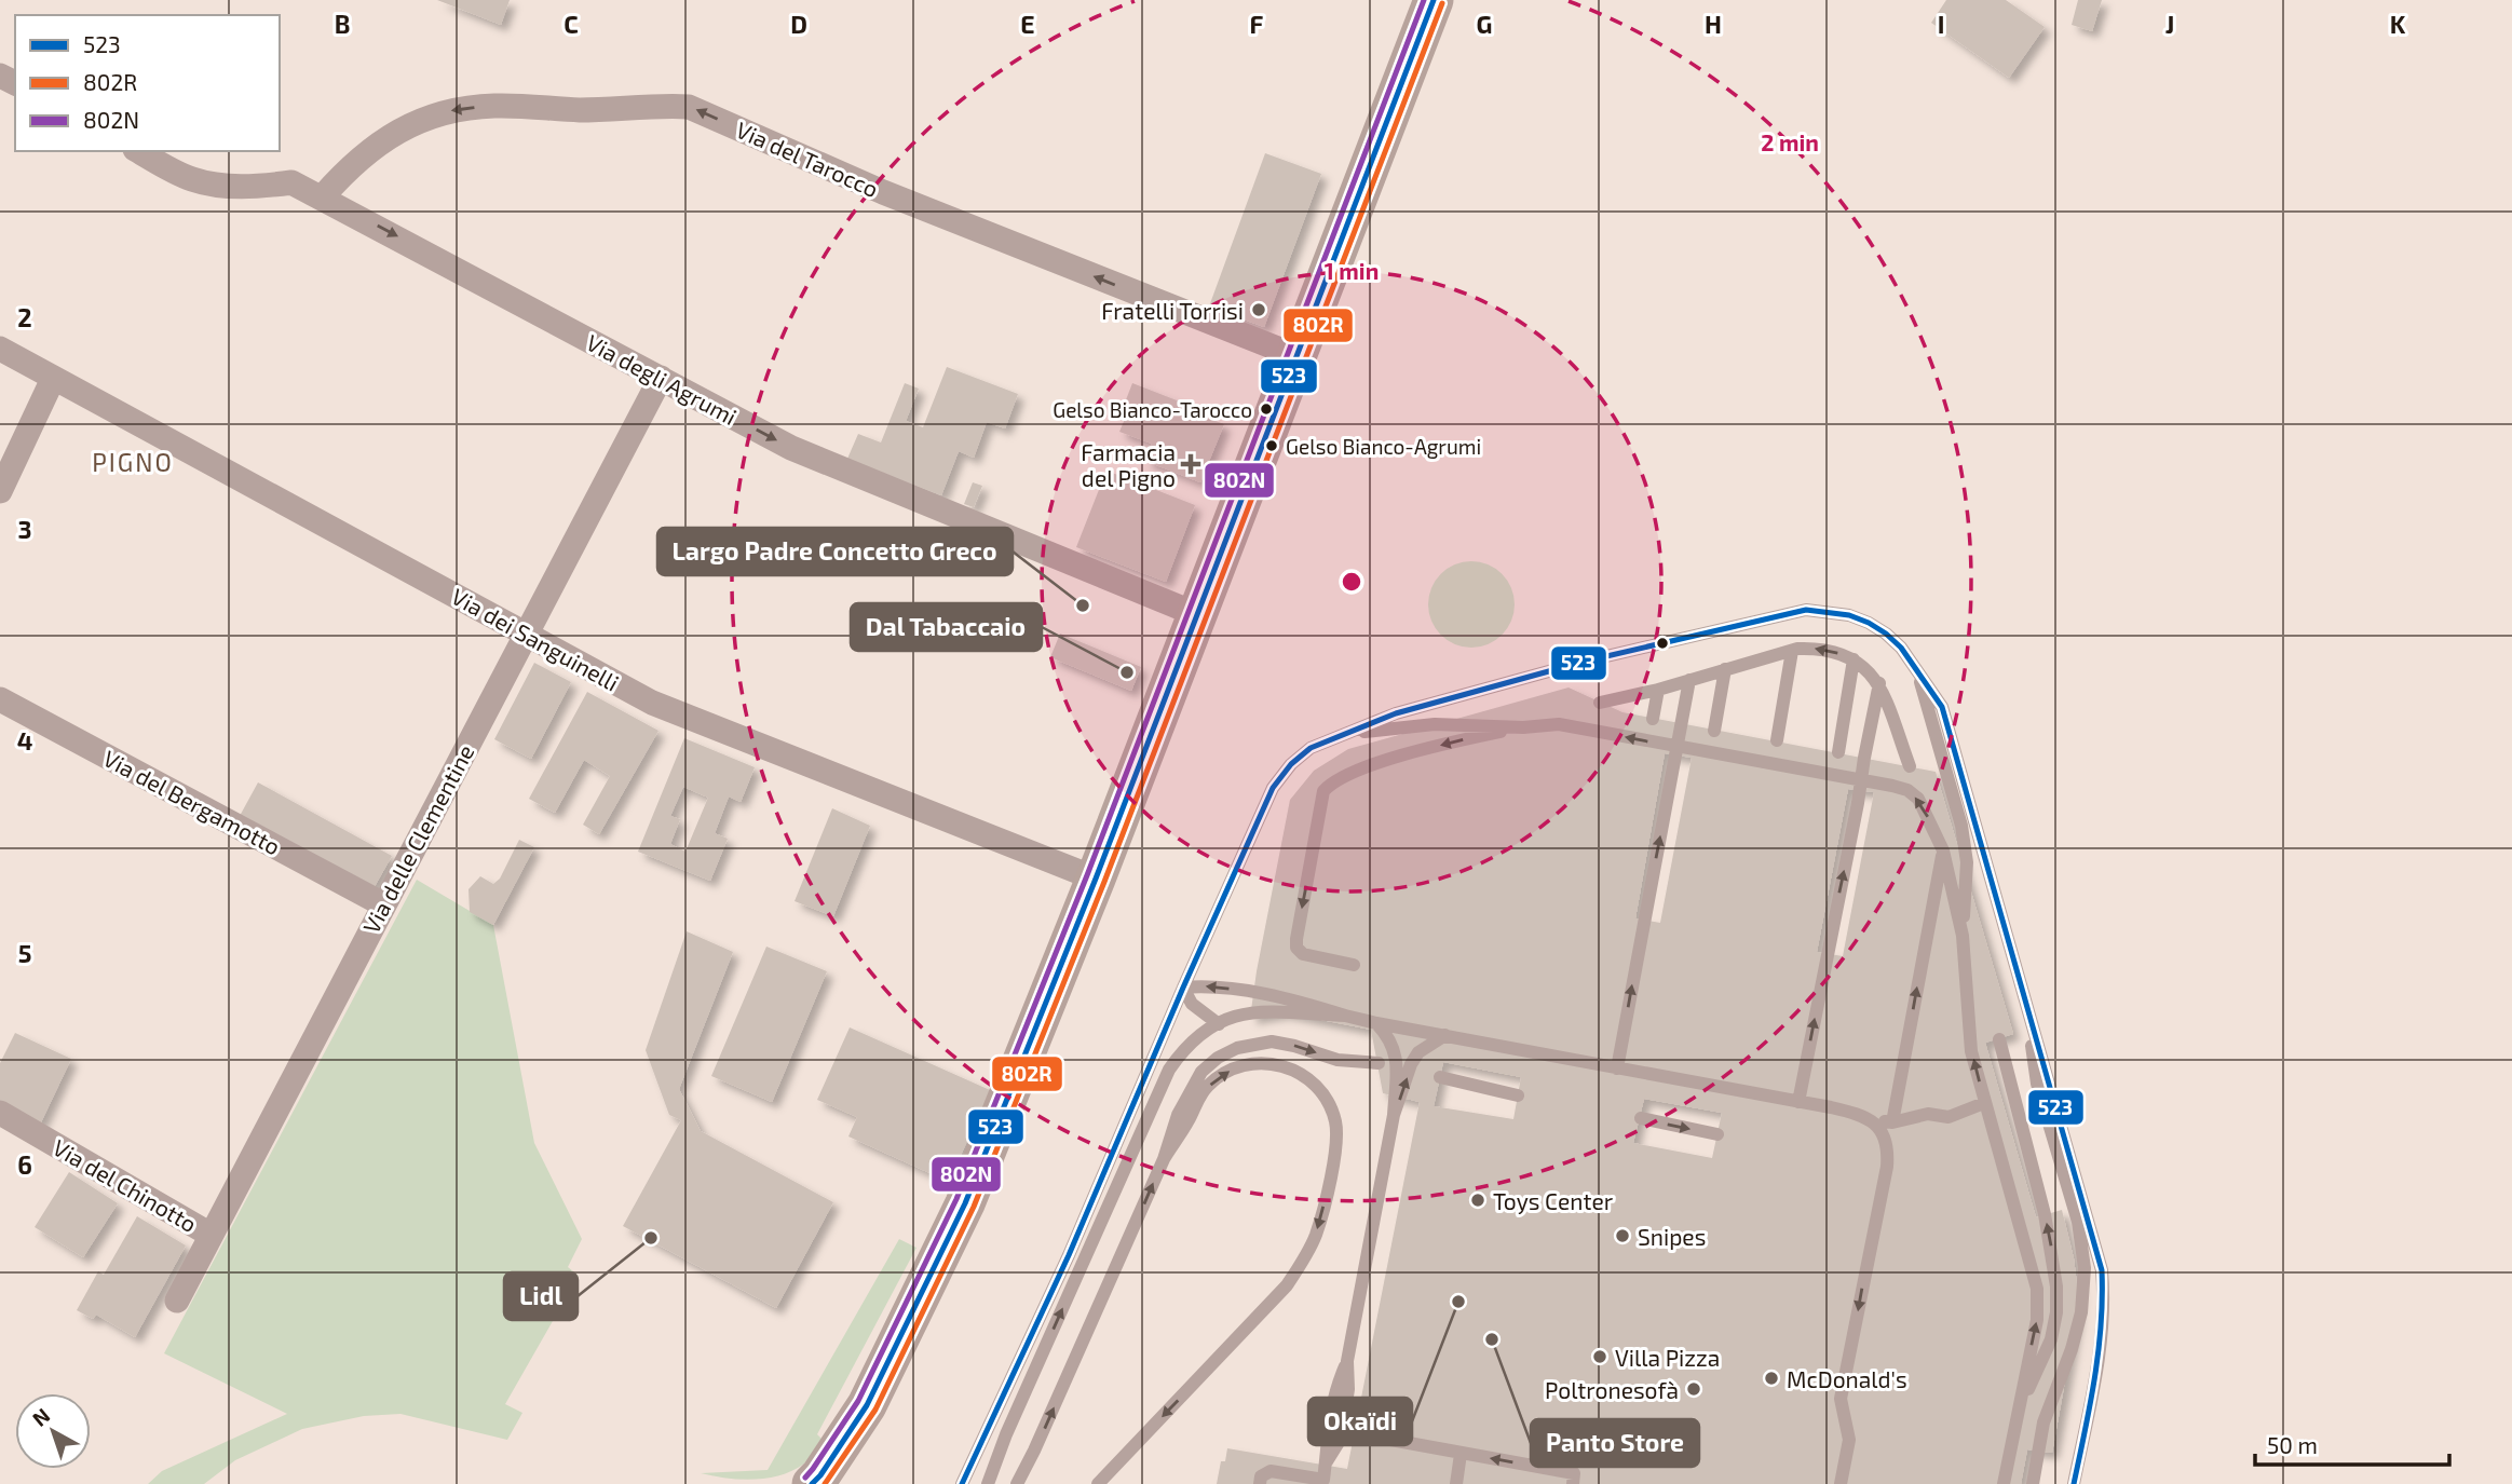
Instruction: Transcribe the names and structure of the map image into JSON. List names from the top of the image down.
{
  "streets": {
    "street": [
      "Via del Tarocco",
      "Via degli Agrumi",
      "Via dei Sanguinelli",
      "Via del Bergamotto",
      "Via delle Clementine",
      "Via del Chinotto"
    ]
  },
  "crossings": [
    ["Via del Tarocco", "Via degli Agrumi"],
    ["Via degli Agrumi", "Via delle Clementine"],
    ["Via dei Sanguinelli", "Via delle Clementine"],
    ["Via del Bergamotto", "Via delle Clementine"],
    ["Via delle Clementine", "Via del Chinotto"]
  ],
  "one_way": ["Via del Tarocco", "Via degli Agrumi"],
  "districts": ["PIGNO"],
  "places": {
    "other": [
      "Fratelli Torrisi",
      "Gelso Bianco-Tarocco",
      "Gelso Bianco-Agrumi",
      "Largo Padre Concetto Greco",
      "Dal Tabaccaio",
      "Toys Center",
      "Snipes",
      "Lidl",
      "Okaïdi",
      "Panto Store",
      "Villa Pizza",
      "McDonald's",
      "Poltronesofà"
    ],
    "health": ["Farmacia del Pigno"]
  },
  "lines": ["transit line 523", "transit line 802N", "transit line 802R"],
  "legend": ["523", "802R", "802N"],
  "scale_bar": "50 m",
  "north": "top left",
  "grid": {
    "columns": [
      "B",
      "C",
      "D",
      "E",
      "F",
      "G",
      "H",
      "I",
      "J",
      "K"
    ],
    "rows": [
      "2",
      "3",
      "4",
      "5",
      "6"
    ]
  },
  "rings": ["2 min", "1 min"]
}
